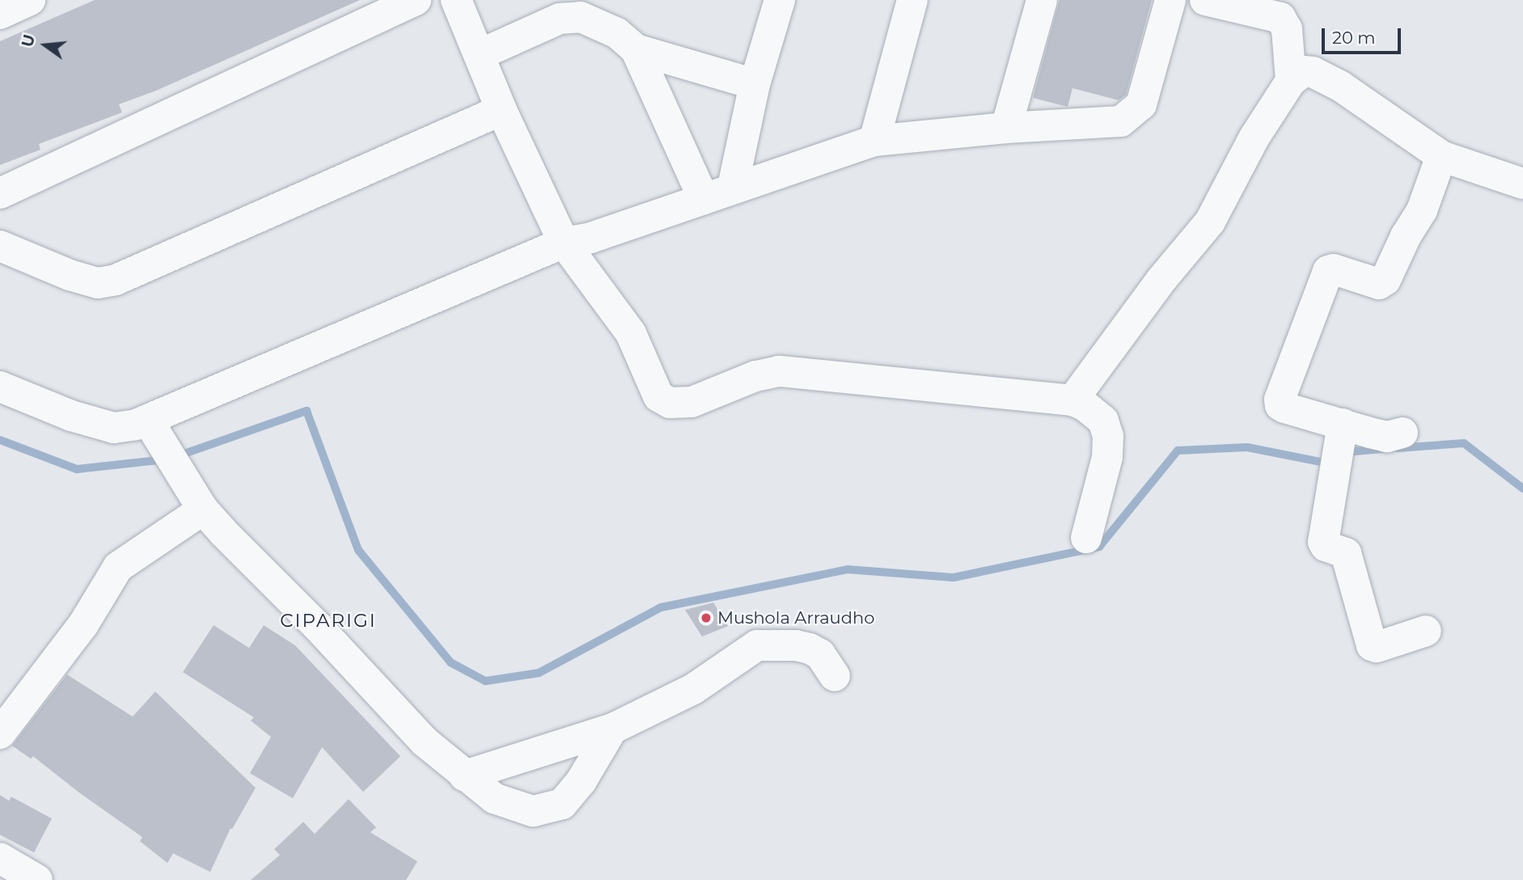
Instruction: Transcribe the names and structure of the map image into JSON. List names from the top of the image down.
{
  "districts": ["CIPARIGI"],
  "places": ["Mushola Arraudho"],
  "scale_bar": "20 m",
  "north": "left"
}
